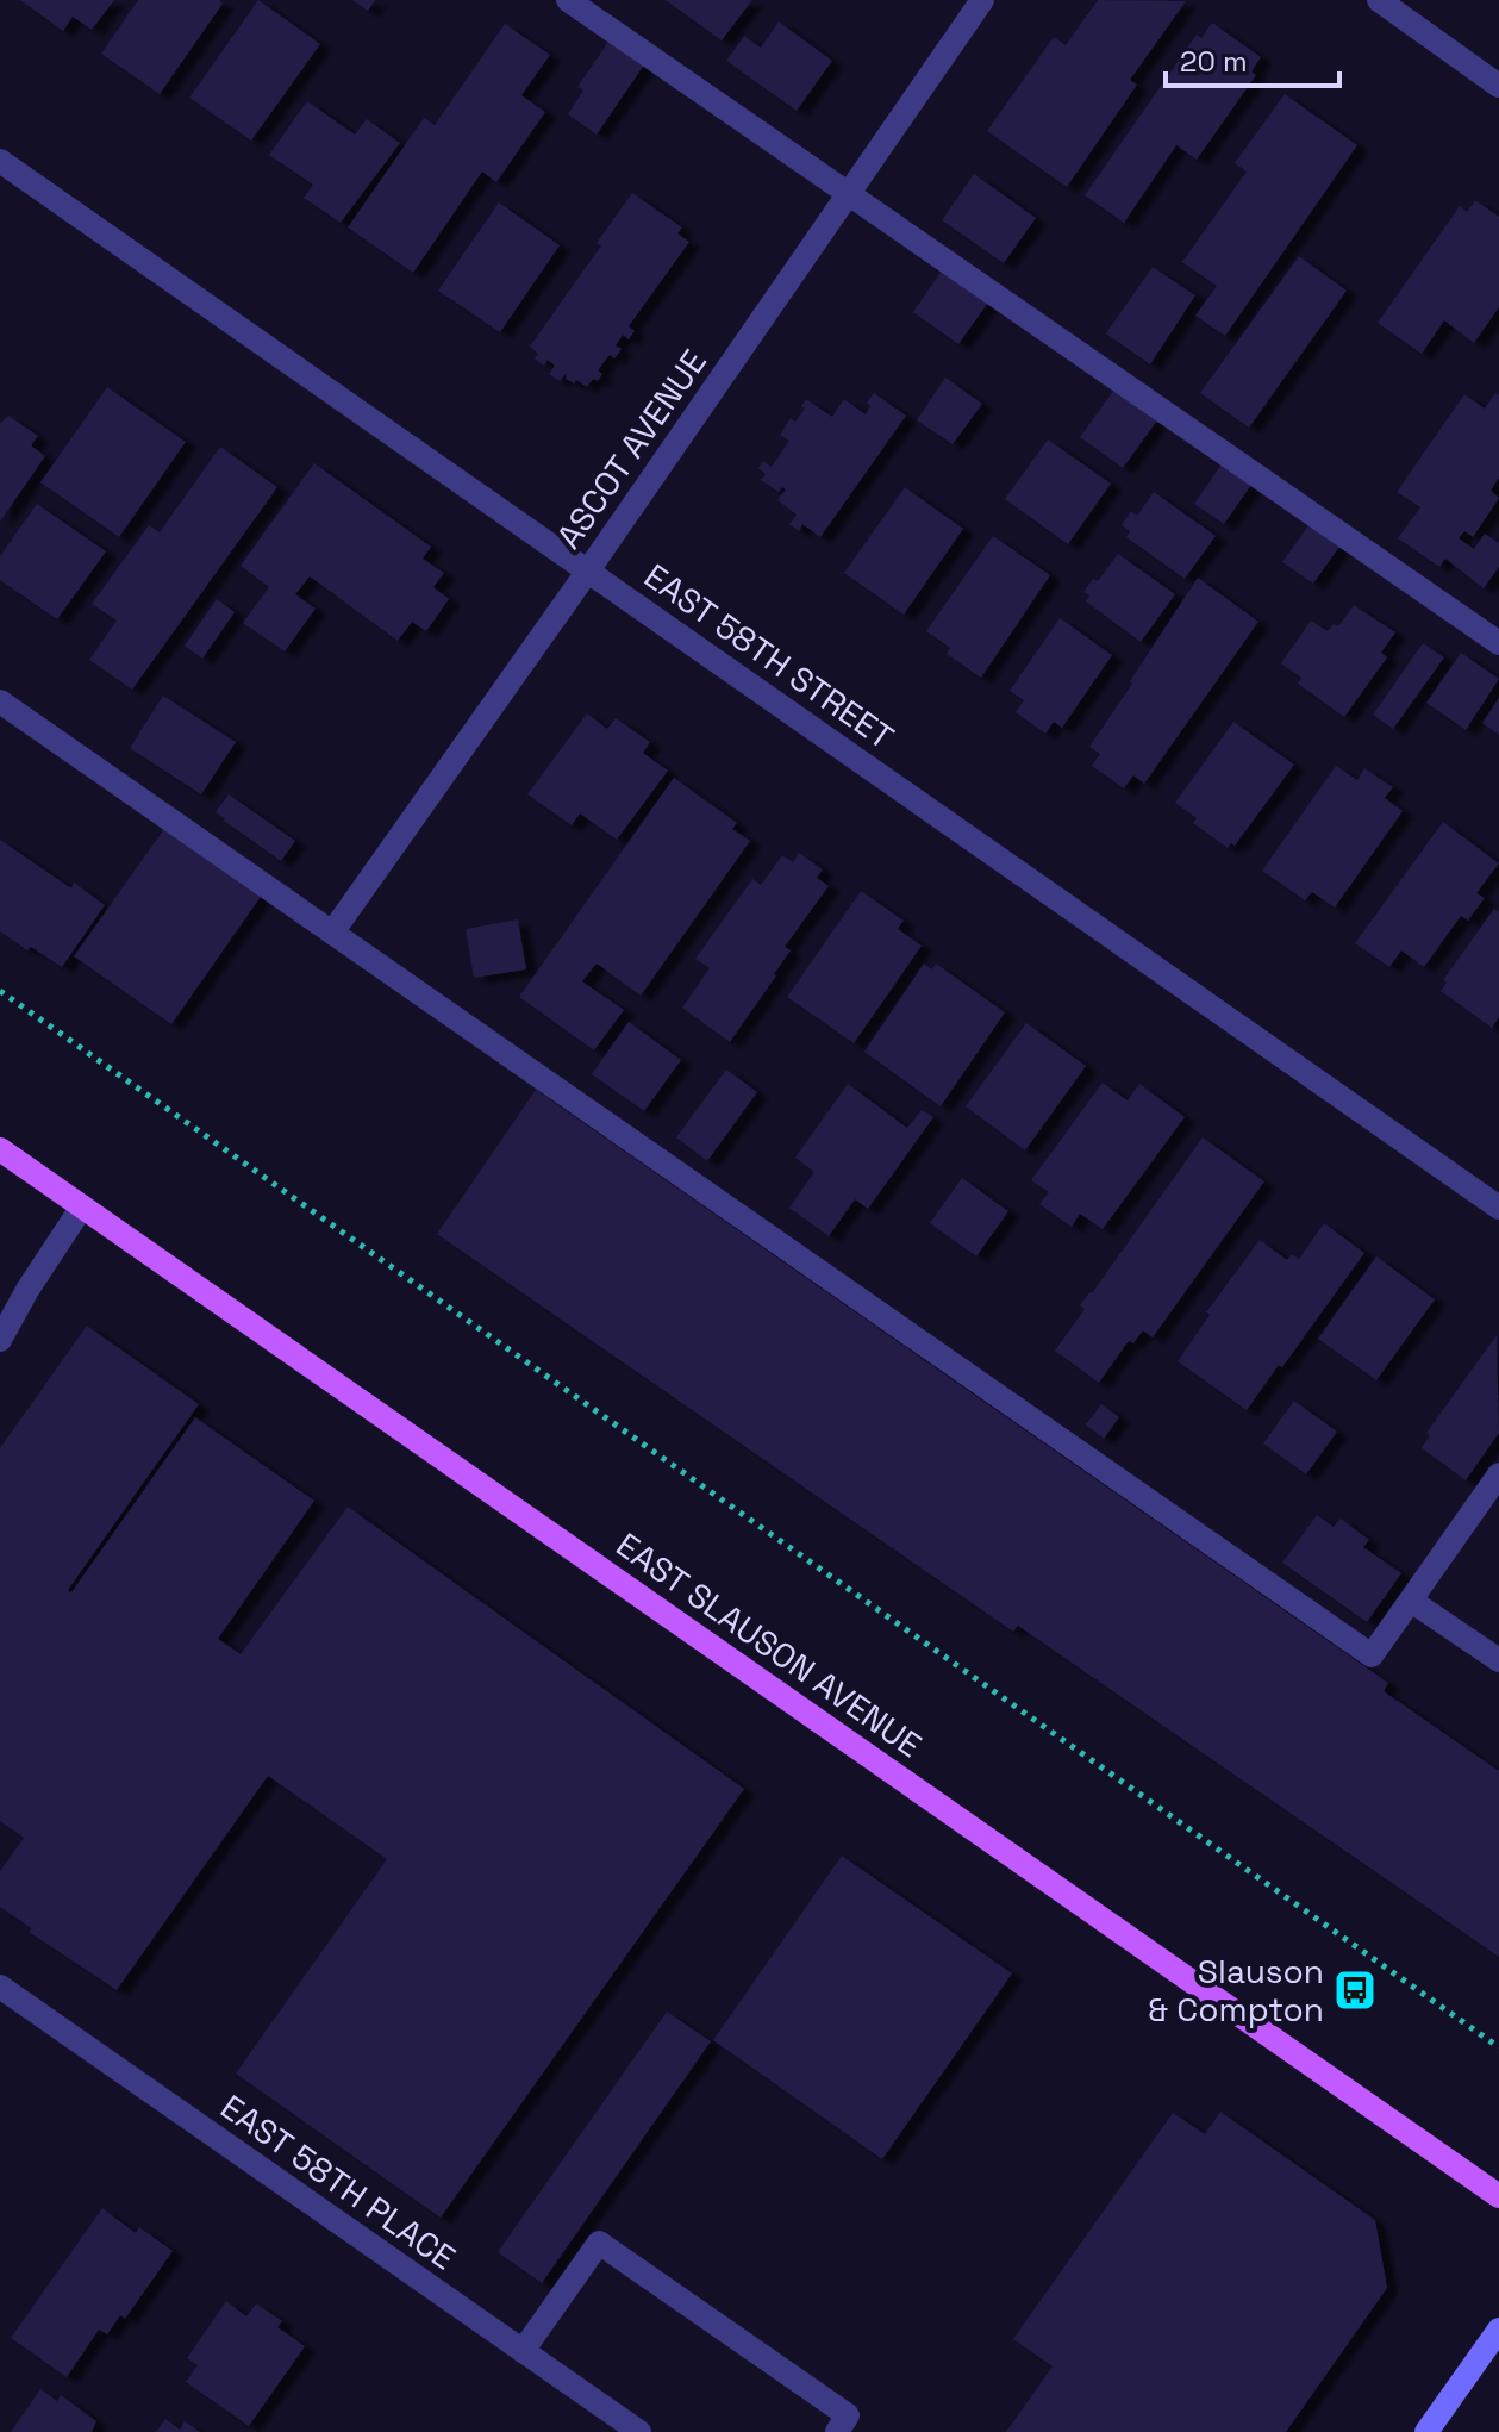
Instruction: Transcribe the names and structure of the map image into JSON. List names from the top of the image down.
{
  "streets": {
    "main road": ["EAST SLAUSON AVENUE"],
    "street": ["ASCOT AVENUE", "EAST 58TH STREET", "EAST 58TH PLACE"]
  },
  "crossings": [
    ["ASCOT AVENUE", "EAST 58TH STREET"]
  ],
  "places": {
    "bus stop": ["Slauson & Compton"]
  },
  "scale_bar": "20 m"
}
